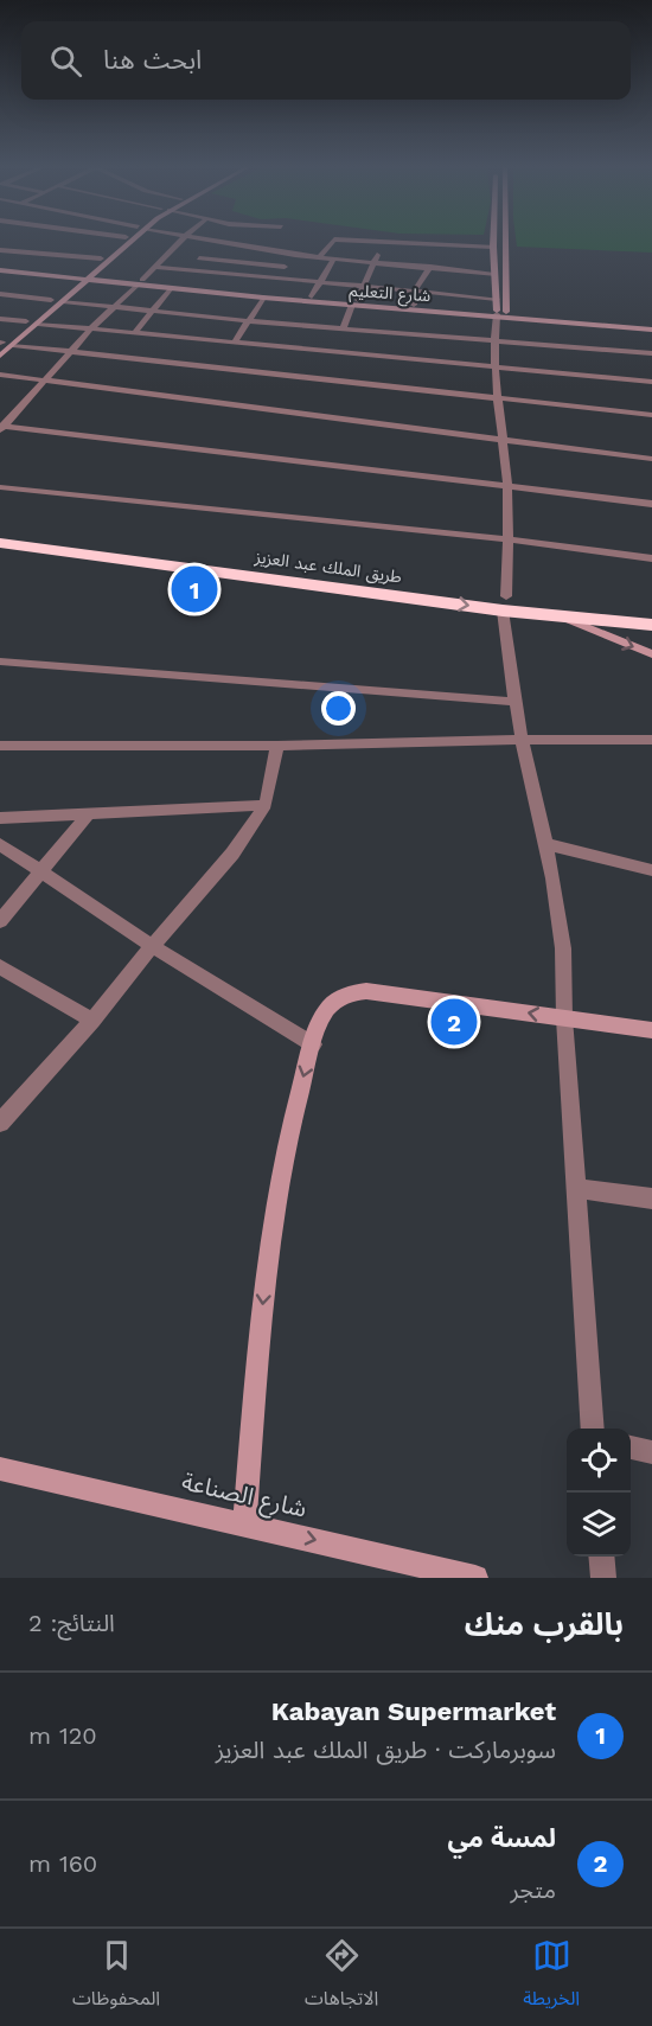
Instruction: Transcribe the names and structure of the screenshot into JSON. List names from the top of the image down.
{
  "streets": {
    "highway": ["طريق الملك عبد العزيز"],
    "street": ["شارع التعليم", "شارع الصناعة"]
  },
  "one_way": ["شارع الصناعة"],
  "page": {
    "search": "ابحث هنا",
    "pins": ["1", "2"],
    "heading": ["بالقرب منك", "النتائج: 2"],
    "list": [
      {
        "mark": "1",
        "name": "Kabayan Supermarket",
        "note": "سوبرماركت · طريق الملك عبد العزيز",
        "value": "120 m"
      },
      {
        "mark": "2",
        "name": "لمسة مي",
        "note": "متجر",
        "value": "160 m"
      }
    ],
    "nav": ["الخريطة", "الاتجاهات", "المحفوظات"]
  }
}
